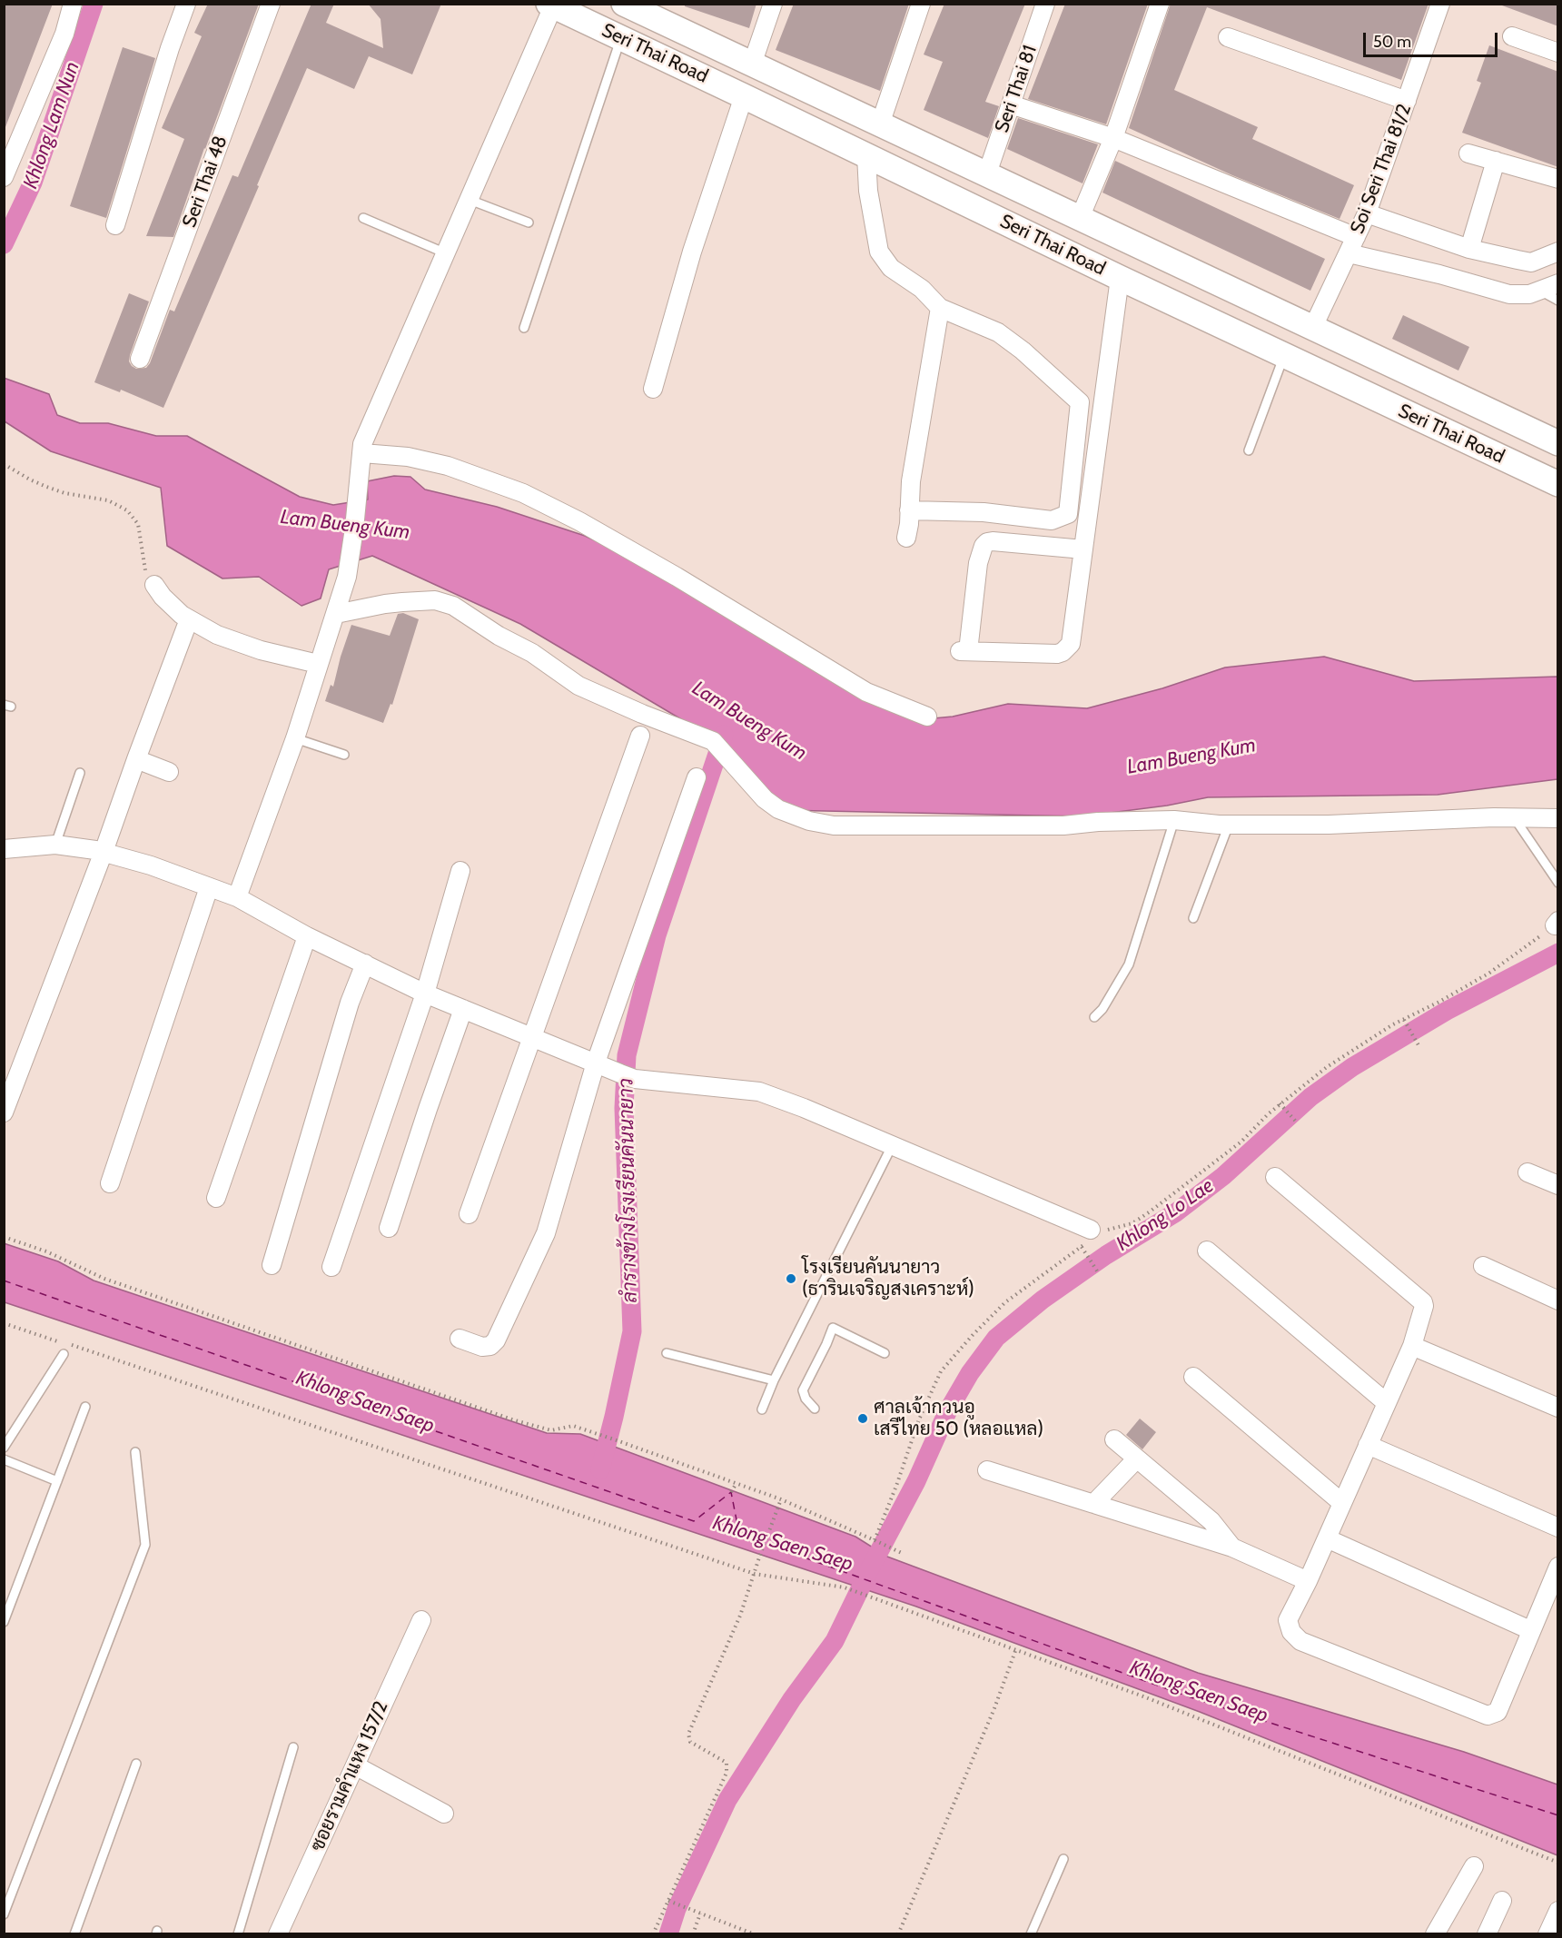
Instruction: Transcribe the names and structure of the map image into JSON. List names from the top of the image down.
{
  "streets": {
    "main road": ["Seri Thai Road"],
    "street": [
      "Seri Thai 81",
      "Soi Seri Thai 81/2",
      "Seri Thai 48",
      "ซอยรามคำแหง 157/2"
    ]
  },
  "crossings": [
    ["Seri Thai Road", "Seri Thai 81"],
    ["Seri Thai Road", "Soi Seri Thai 81/2"]
  ],
  "water": [
    "Khlong Lam Nun",
    "Lam Bueng Kum",
    "ลำรางข้างโรงเรียนคันนายาว",
    "Khlong Lo Lae",
    "Khlong Saen Saep"
  ],
  "places": ["โรงเรียนคันนายาว (ธารินเจริญสงเคราะห์)", "ศาลเจ้ากวนอู เสรีไทย 50 (หลอแหล)"],
  "scale_bar": "50 m"
}
